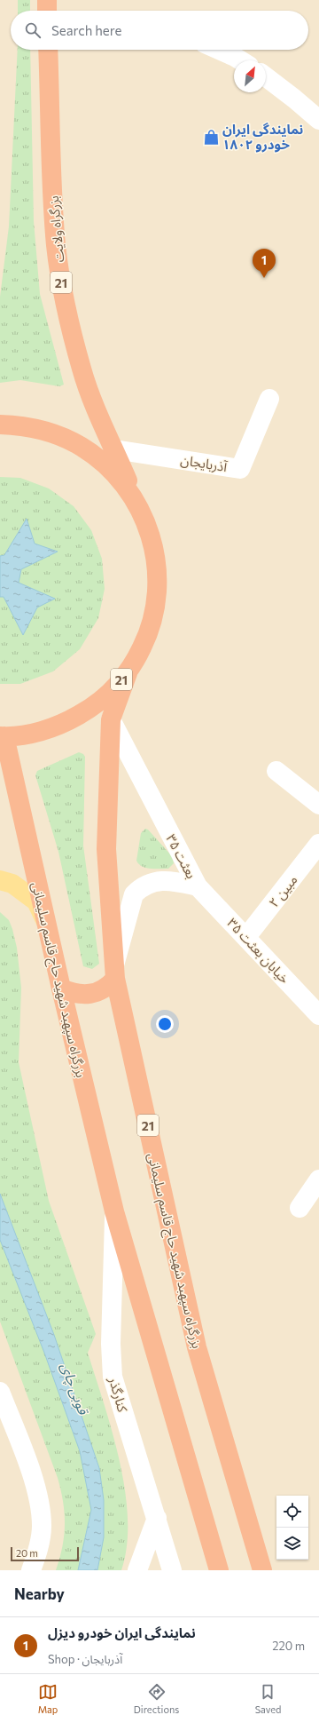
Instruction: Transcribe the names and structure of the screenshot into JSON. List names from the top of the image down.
{
  "streets": {
    "highway": ["بزرگراه ولایت", "21", "بزرگراه سپهبد شهید حاج قاسم سلیمانی"],
    "street": [
      "آذربایجان",
      "بعثت ۳۵",
      "مبین ۲",
      "خیابان بعثت ۳۵",
      "کنارگذر"
    ]
  },
  "crossings": [
    ["بزرگراه ولایت", "21"],
    ["بزرگراه ولایت", "آذربایجان"],
    ["21", "بزرگراه سپهبد شهید حاج قاسم سلیمانی"],
    ["بعثت ۳۵", "خیابان بعثت ۳۵"],
    ["بعثت ۳۵", "بزرگراه سپهبد شهید حاج قاسم سلیمانی"],
    ["مبین ۲", "خیابان بعثت ۳۵"],
    ["بزرگراه سپهبد شهید حاج قاسم سلیمانی", "کنارگذر"]
  ],
  "water": ["قوبی چای"],
  "places": {
    "shop": ["نمایندگی ایران خودرو ۱۸۰۲"]
  },
  "scale_bar": "20 m",
  "north": "top right",
  "page": {
    "search": "Search here",
    "pins": "1",
    "scale": "20 m",
    "heading": "Nearby",
    "list": [
      {
        "mark": "1",
        "name": "نمایندگی ایران خودرو دیزل",
        "note": "Shop · آذربایجان",
        "value": "220 m"
      }
    ],
    "nav": ["Map", "Directions", "Saved"]
  }
}
